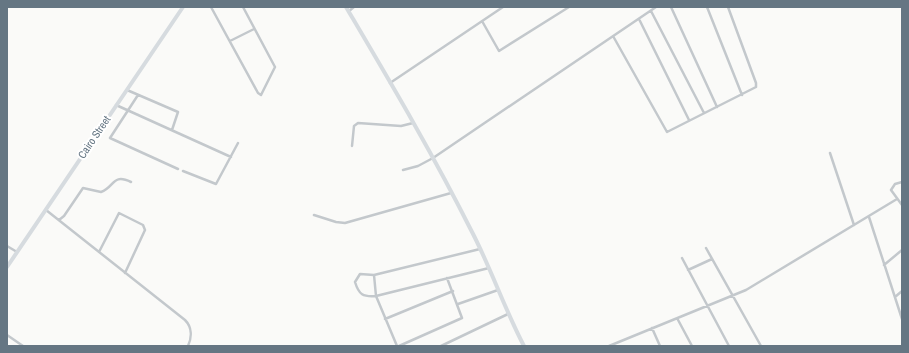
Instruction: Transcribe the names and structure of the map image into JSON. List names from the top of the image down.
{
  "streets": {
    "main road": ["Cairo Street"]
  }
}
